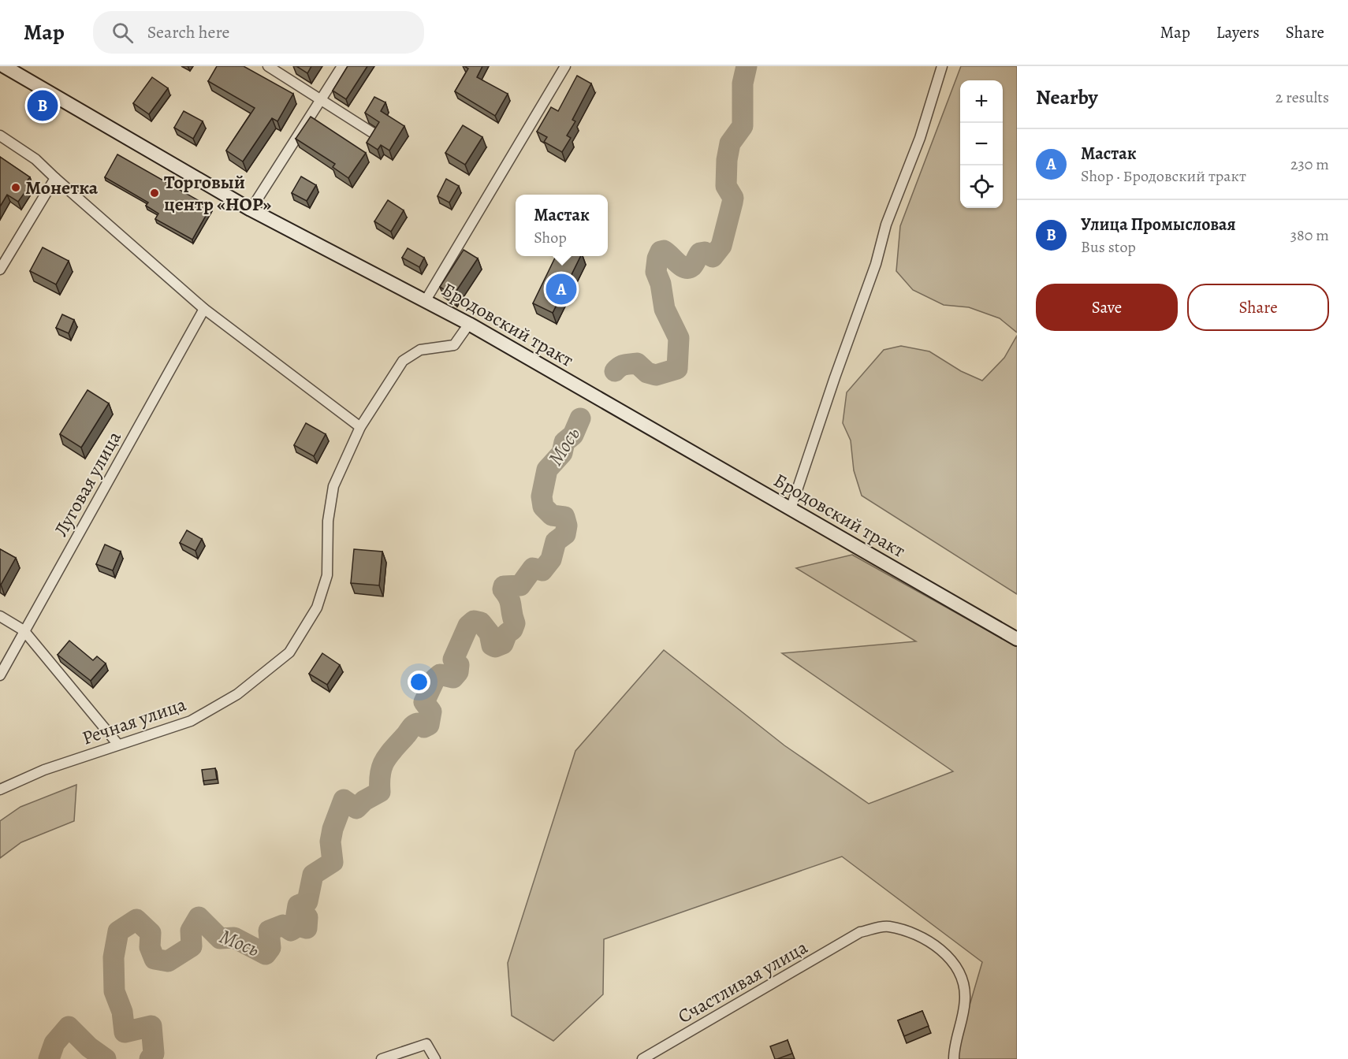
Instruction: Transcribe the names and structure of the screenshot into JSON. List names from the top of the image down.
{
  "streets": {
    "main road": ["Бродовский тракт"],
    "street": ["Луговая улица", "Речная улица", "Счастливая улица"]
  },
  "crossings": [
    ["Бродовский тракт", "Речная улица"]
  ],
  "water": ["Мось"],
  "places": ["Монетка", "Торговый центр «НОР»"],
  "page": {
    "header": "Map",
    "search": "Search here",
    "nav": ["Map", "Layers", "Share"],
    "heading": ["Nearby", "2 results"],
    "map_buttons": ["+", "−"],
    "pins": ["B", "A"],
    "list": [
      {
        "mark": "A",
        "name": "Мастак",
        "note": "Shop · Бродовский тракт",
        "value": "230 m"
      },
      {
        "mark": "B",
        "name": "Улица Промысловая",
        "note": "Bus stop",
        "value": "380 m"
      }
    ],
    "popup": ["Мастак", "Shop"],
    "buttons": ["Save", "Share"]
  }
}
